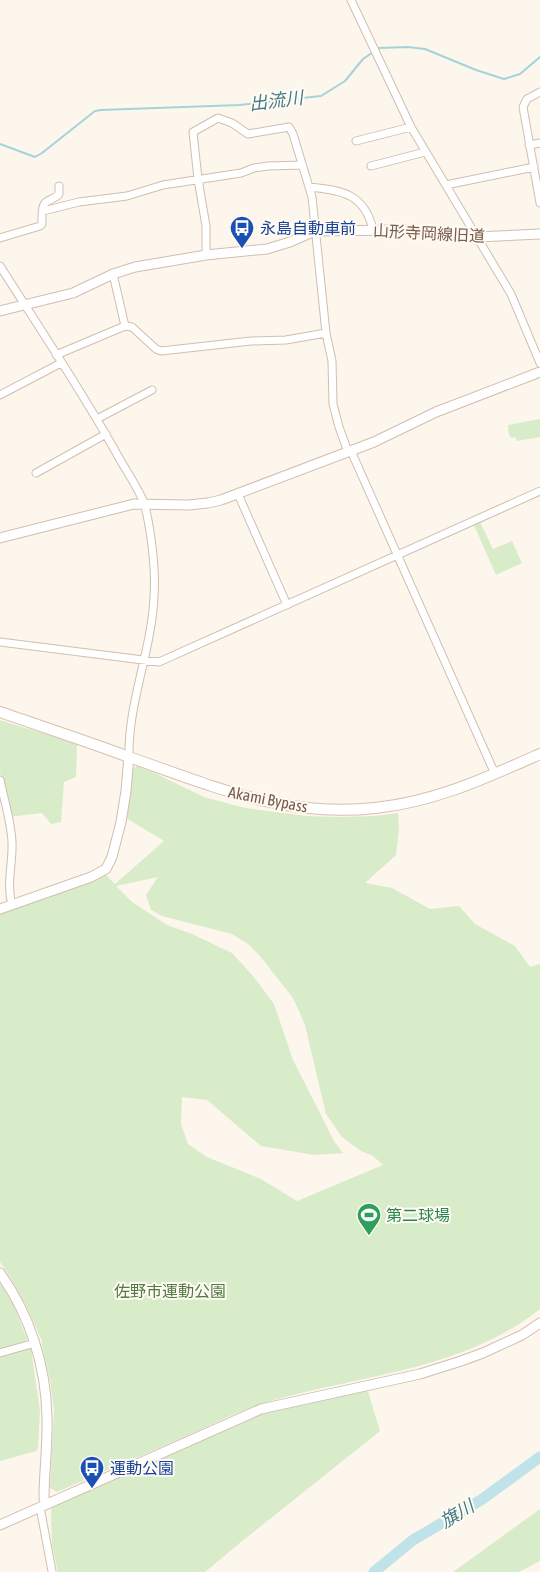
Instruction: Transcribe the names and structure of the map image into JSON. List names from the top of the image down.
{
  "streets": {
    "main road": ["Akami Bypass"],
    "street": ["山形寺岡線旧道"]
  },
  "water": ["出流川", "旗川"],
  "parks": ["佐野市運動公園"],
  "places": {
    "bus stop": ["永島自動車前", "運動公園"],
    "sports": ["第二球場"]
  }
}
